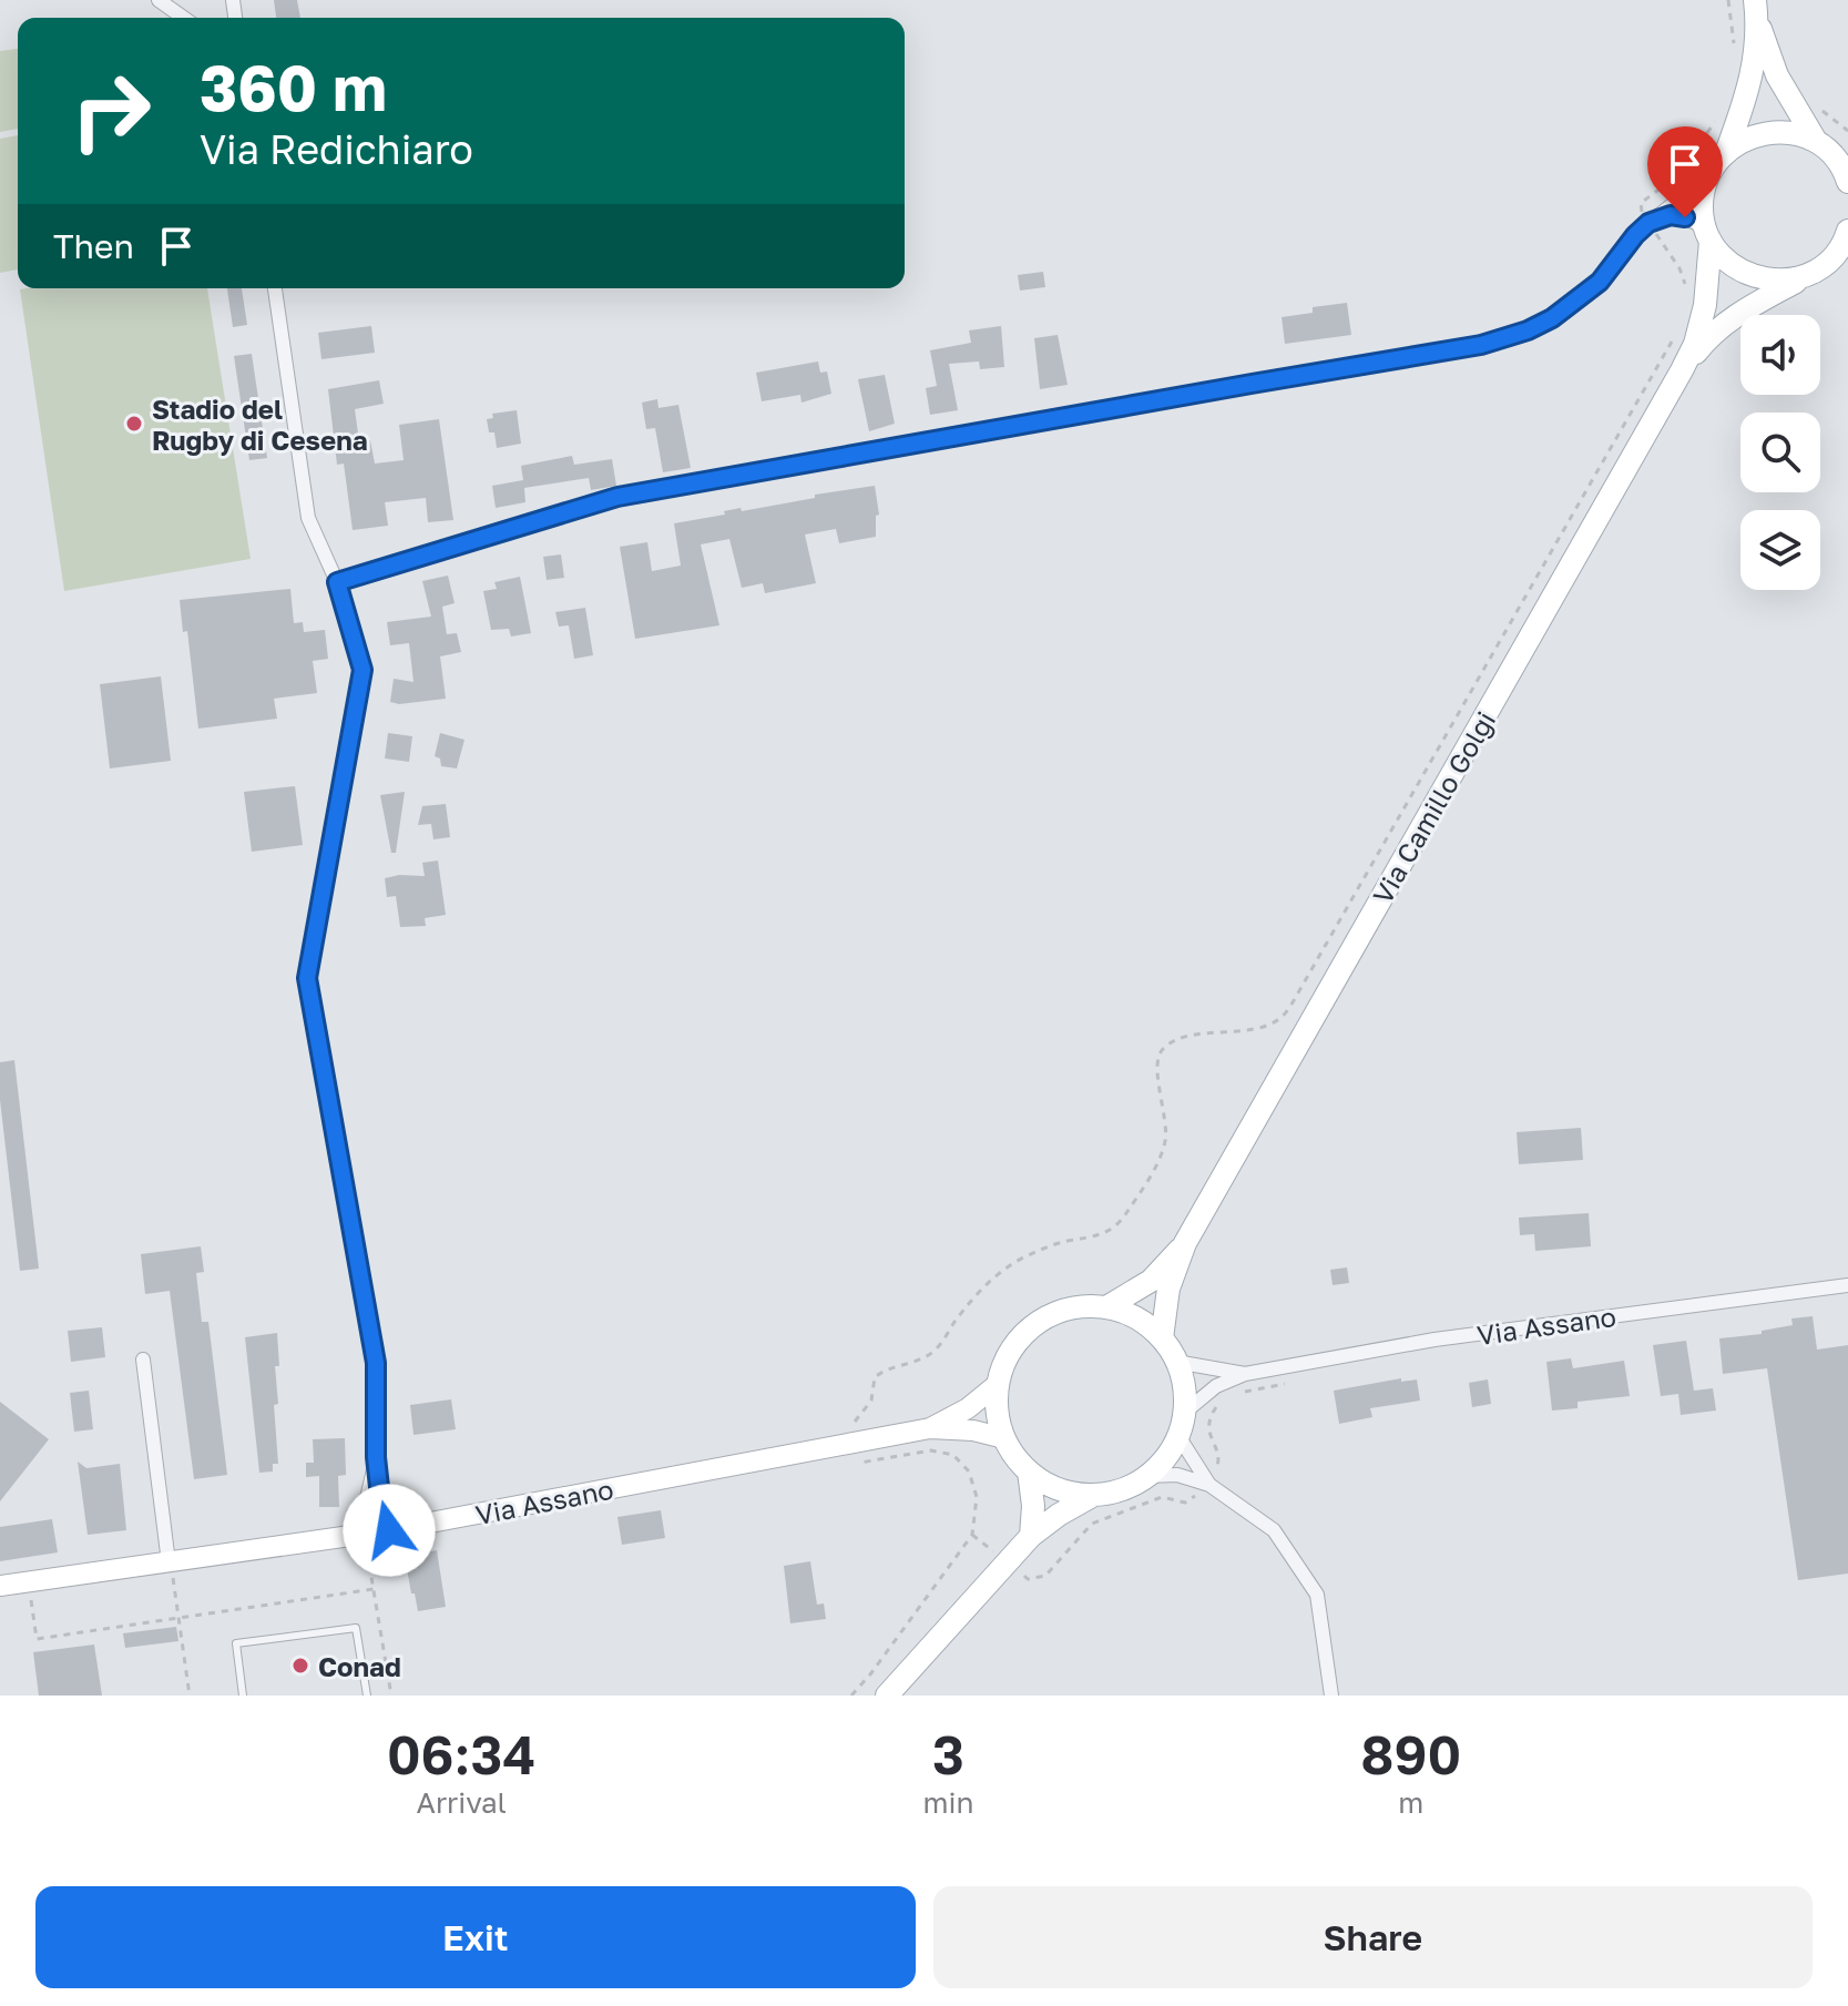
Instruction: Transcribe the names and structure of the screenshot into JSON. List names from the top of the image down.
{
  "streets": {
    "main road": ["Via Camillo Golgi", "Via Assano"]
  },
  "crossings": [
    ["Via Camillo Golgi", "Via Assano"]
  ],
  "places": ["Stadio del Rugby di Cesena", "Conad"],
  "page": {
    "turn": ["360 m", "Via Redichiaro"],
    "then": "Then",
    "eta": [
      "06:34",
      "Arrival",
      "3",
      "min",
      "890",
      "m"
    ],
    "buttons": ["Exit", "Share"]
  }
}
